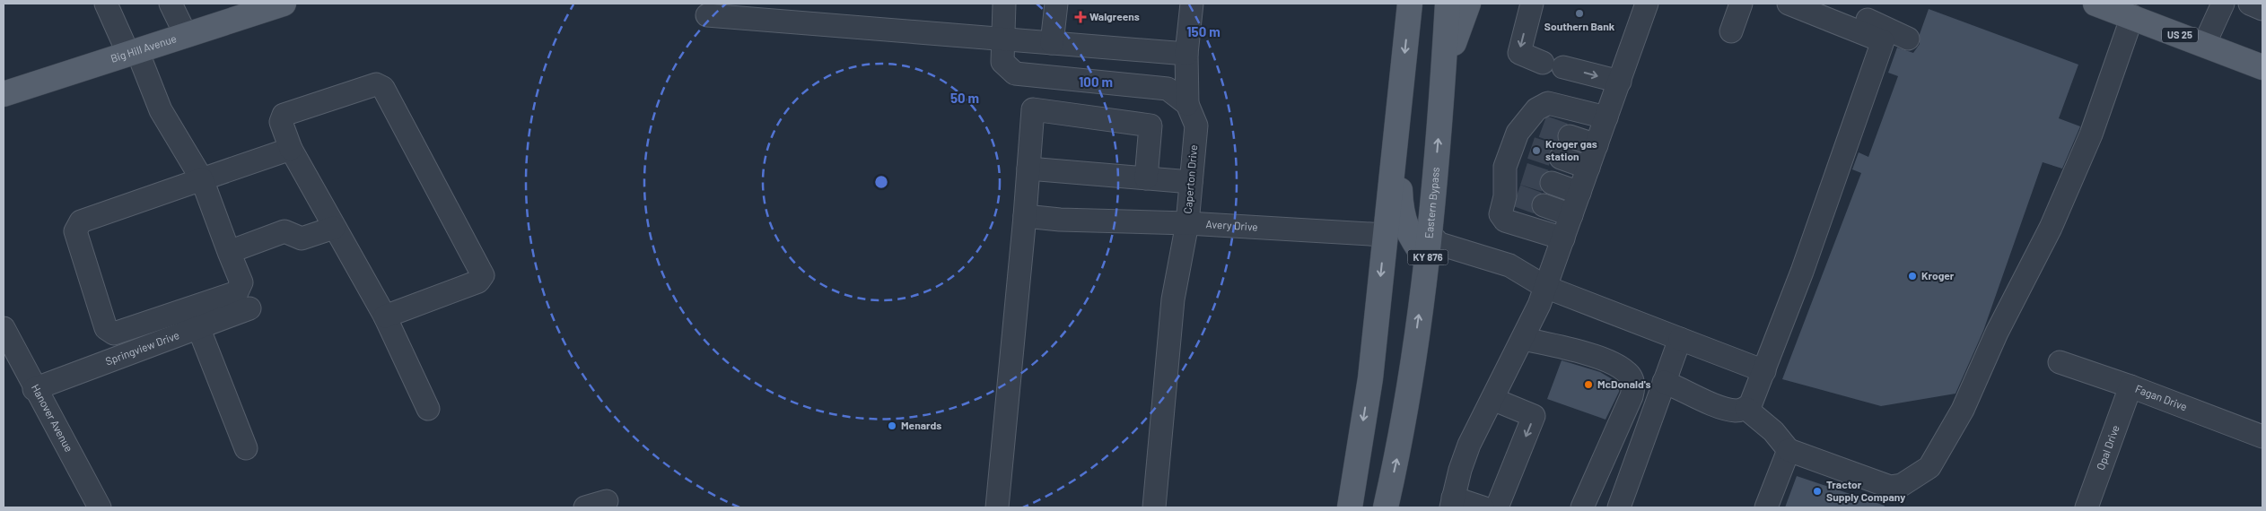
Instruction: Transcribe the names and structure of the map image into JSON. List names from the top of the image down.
{
  "streets": {
    "main road": [
      "US 25",
      "Big Hill Avenue",
      "Eastern Bypass",
      "KY 876"
    ],
    "street": [
      "Caperton Drive",
      "Avery Drive",
      "Springview Drive",
      "Fagan Drive",
      "Hanover Avenue",
      "Opal Drive"
    ]
  },
  "crossings": [
    ["Caperton Drive", "Avery Drive"],
    ["Springview Drive", "Hanover Avenue"],
    ["Fagan Drive", "Opal Drive"]
  ],
  "places": {
    "other": [
      "Southern Bank",
      "Kroger gas station",
      "Kroger",
      "McDonald's",
      "Menards",
      "Tractor Supply Company"
    ],
    "health": ["Walgreens"]
  },
  "rings": ["150 m", "100 m", "50 m"]
}
